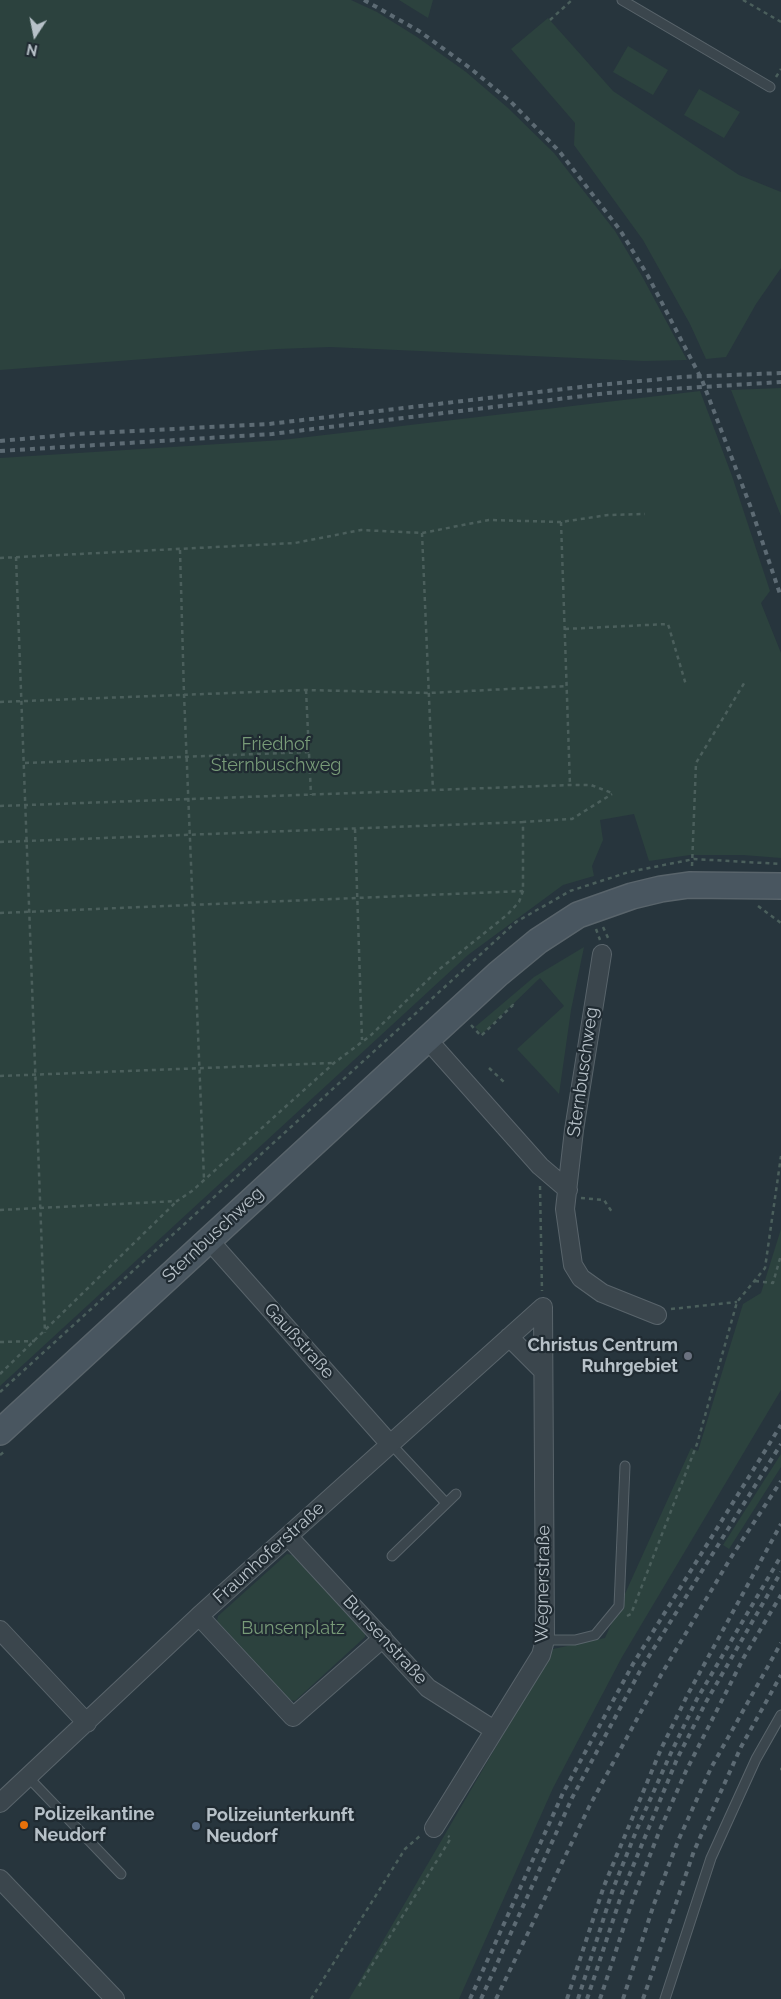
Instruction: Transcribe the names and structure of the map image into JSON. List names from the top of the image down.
{
  "streets": {
    "main road": ["Sternbuschweg"],
    "street": [
      "Gaußstraße",
      "Fraunhoferstraße",
      "Wegnerstraße",
      "Bunsenstraße"
    ]
  },
  "crossings": [
    ["Sternbuschweg", "Gaußstraße"],
    ["Gaußstraße", "Fraunhoferstraße"],
    ["Fraunhoferstraße", "Wegnerstraße"],
    ["Fraunhoferstraße", "Bunsenstraße"],
    ["Wegnerstraße", "Bunsenstraße"]
  ],
  "parks": ["Friedhof Sternbuschweg", "Bunsenplatz"],
  "places": ["Christus Centrum Ruhrgebiet", "Polizeikantine Neudorf", "Polizeiunterkunft Neudorf"],
  "north": "bottom"
}
